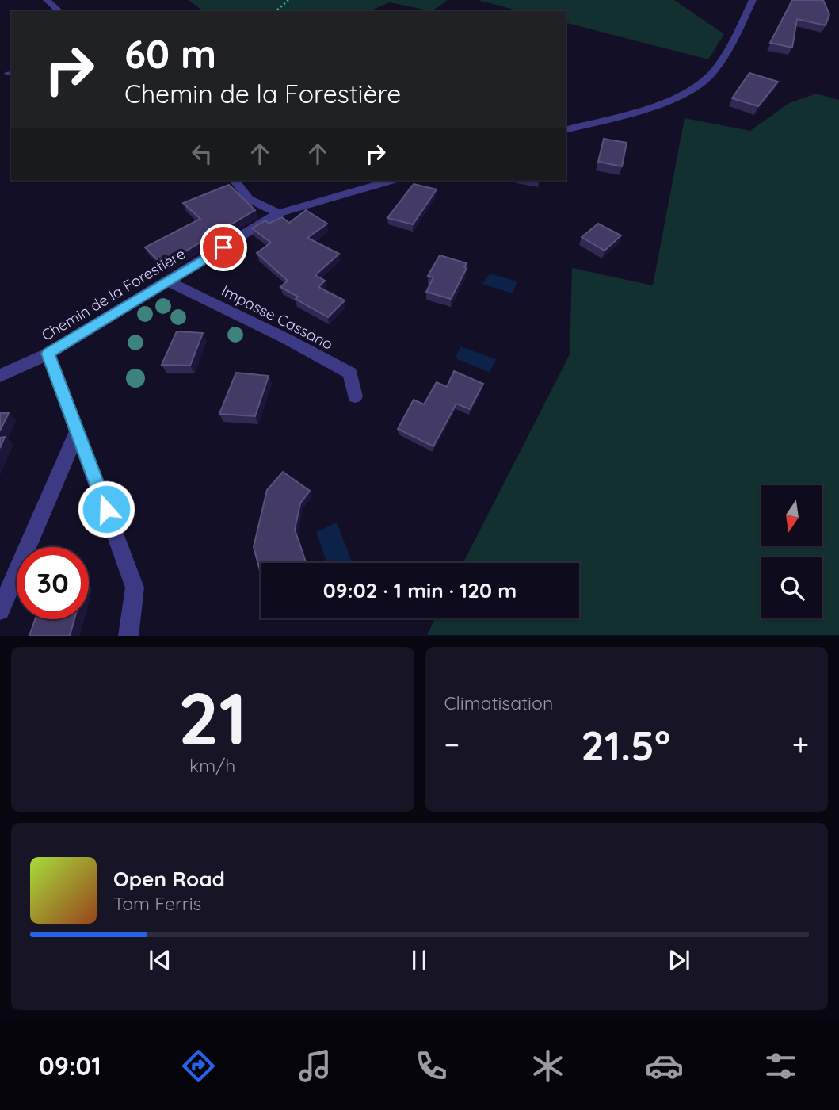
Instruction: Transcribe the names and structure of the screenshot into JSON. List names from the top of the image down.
{
  "streets": {
    "street": ["Chemin de la Forestière", "Impasse Cassano"]
  },
  "crossings": [
    ["Chemin de la Forestière", "Impasse Cassano"]
  ],
  "north": "bottom",
  "page": {
    "turn": ["60 m", "Chemin de la Forestière"],
    "limit": "30",
    "trip": "09:02 · 1 min · 120 m",
    "tile": [
      ["21", "km/h"],
      "Climatisation"
    ],
    "heat": ["−", "21.5°", "+"],
    "song": ["Open Road", "Tom Ferris"],
    "tabs": "09:01"
  }
}
